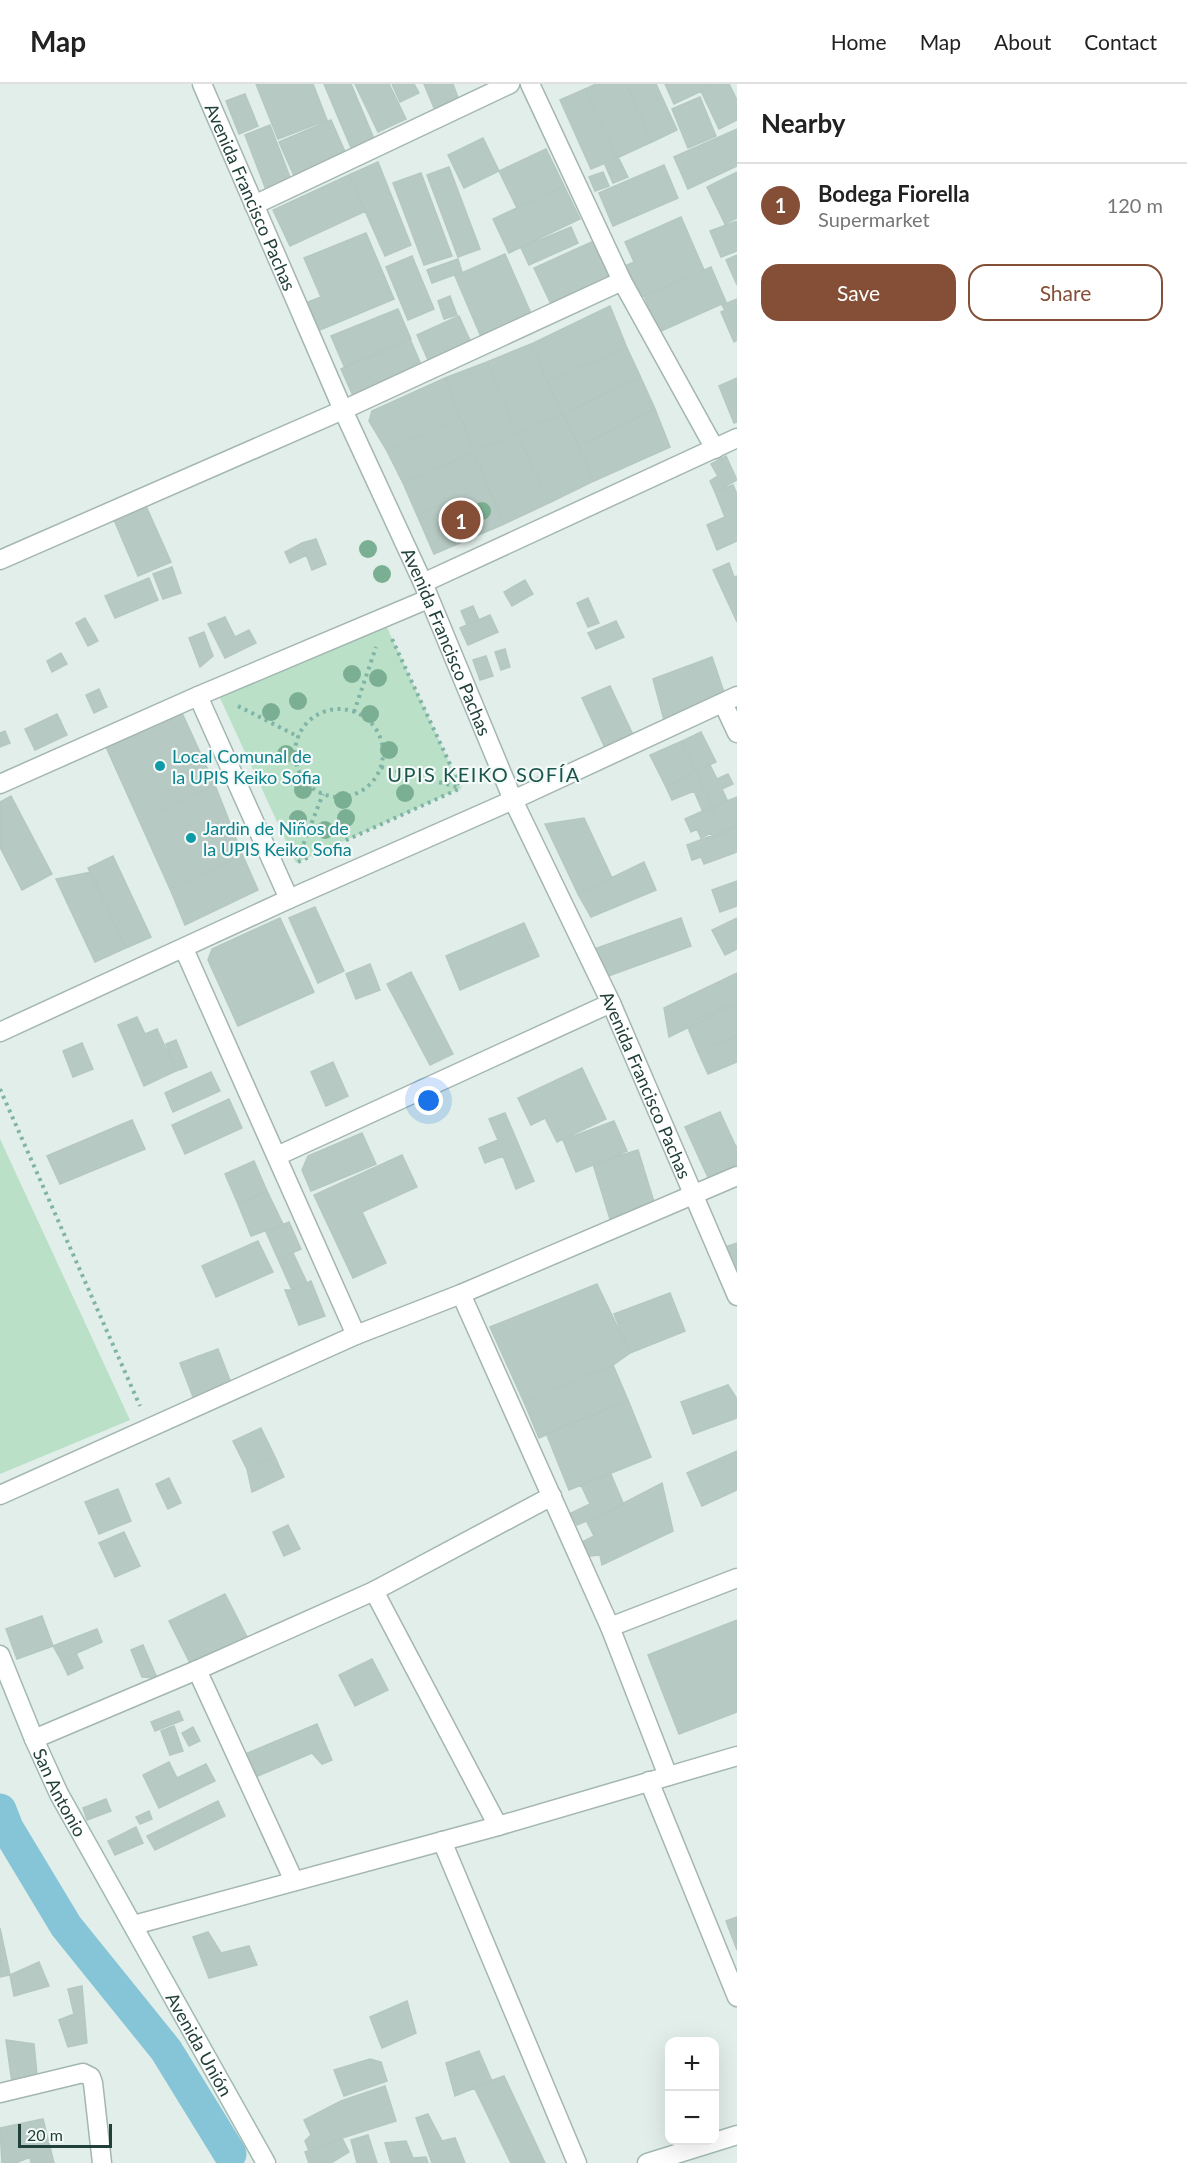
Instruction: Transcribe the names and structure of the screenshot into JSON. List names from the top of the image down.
{
  "streets": {
    "street": ["Avenida Francisco Pachas", "San Antonio", "Avenida Unión"]
  },
  "crossings": [
    ["San Antonio", "Avenida Unión"]
  ],
  "districts": ["UPIS KEIKO SOFÍA"],
  "places": ["Local Comunal de la UPIS Keiko Sofia", "Jardin de Niños de la UPIS Keiko Sofia"],
  "scale_bar": "20 m",
  "page": {
    "header": "Map",
    "nav": [
      "Home",
      "Map",
      "About",
      "Contact"
    ],
    "heading": "Nearby",
    "list": [
      {
        "mark": "1",
        "name": "Bodega Fiorella",
        "note": "Supermarket",
        "value": "120 m"
      }
    ],
    "buttons": ["Save", "Share"],
    "pins": "1",
    "map_buttons": ["+", "−"],
    "scale": "20 m"
  }
}
